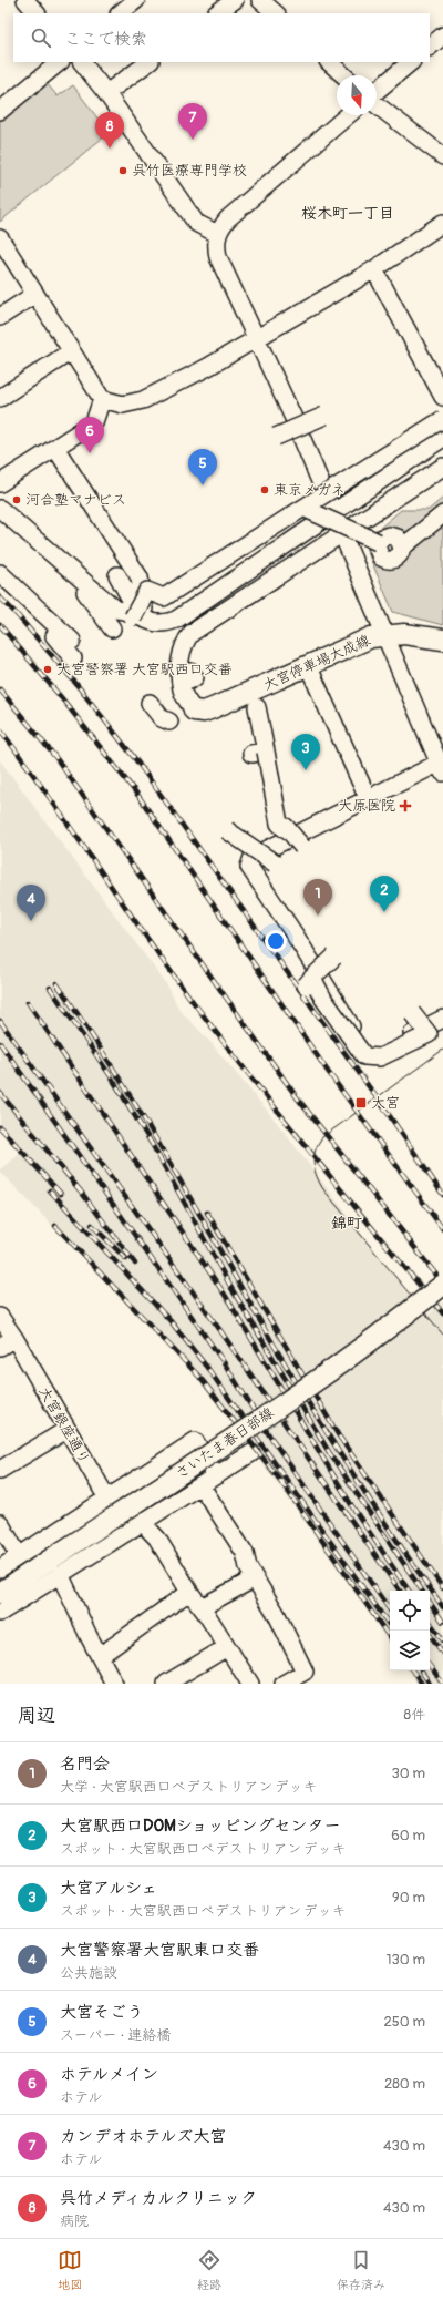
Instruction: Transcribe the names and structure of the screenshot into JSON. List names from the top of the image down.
{
  "streets": {
    "main road": ["大宮停車場大成線", "さいたま春日部線"],
    "street": ["大宮銀座通り"]
  },
  "districts": ["桜木町一丁目", "錦町"],
  "places": {
    "other": [
      "呉竹医療専門学校",
      "東京メガネ",
      "河合塾マナビス",
      "大宮警察署 大宮駅西口交番"
    ],
    "health": ["大原医院"],
    "transit": ["大宮"]
  },
  "north": "bottom",
  "page": {
    "search": "ここで検索",
    "pins": [
      "7",
      "8",
      "6",
      "5",
      "3",
      "2",
      "1",
      "4"
    ],
    "heading": ["周辺", "8件"],
    "list": [
      {
        "mark": "1",
        "name": "名門会",
        "note": "大学 · 大宮駅西口ペデストリアンデッキ",
        "value": "30 m"
      },
      {
        "mark": "2",
        "name": "大宮駅西口DOMショッピングセンター",
        "note": "スポット · 大宮駅西口ペデストリアンデッキ",
        "value": "60 m"
      },
      {
        "mark": "3",
        "name": "大宮アルシェ",
        "note": "スポット · 大宮駅西口ペデストリアンデッキ",
        "value": "90 m"
      },
      {
        "mark": "4",
        "name": "大宮警察署大宮駅東口交番",
        "note": "公共施設",
        "value": "130 m"
      },
      {
        "mark": "5",
        "name": "大宮そごう",
        "note": "スーパー · 連絡橋",
        "value": "250 m"
      },
      {
        "mark": "6",
        "name": "ホテルメイン",
        "note": "ホテル",
        "value": "280 m"
      },
      {
        "mark": "7",
        "name": "カンデオホテルズ大宮",
        "note": "ホテル",
        "value": "430 m"
      },
      {
        "mark": "8",
        "name": "呉竹メディカルクリニック",
        "note": "病院",
        "value": "430 m"
      }
    ],
    "nav": ["地図", "経路", "保存済み"]
  }
}
